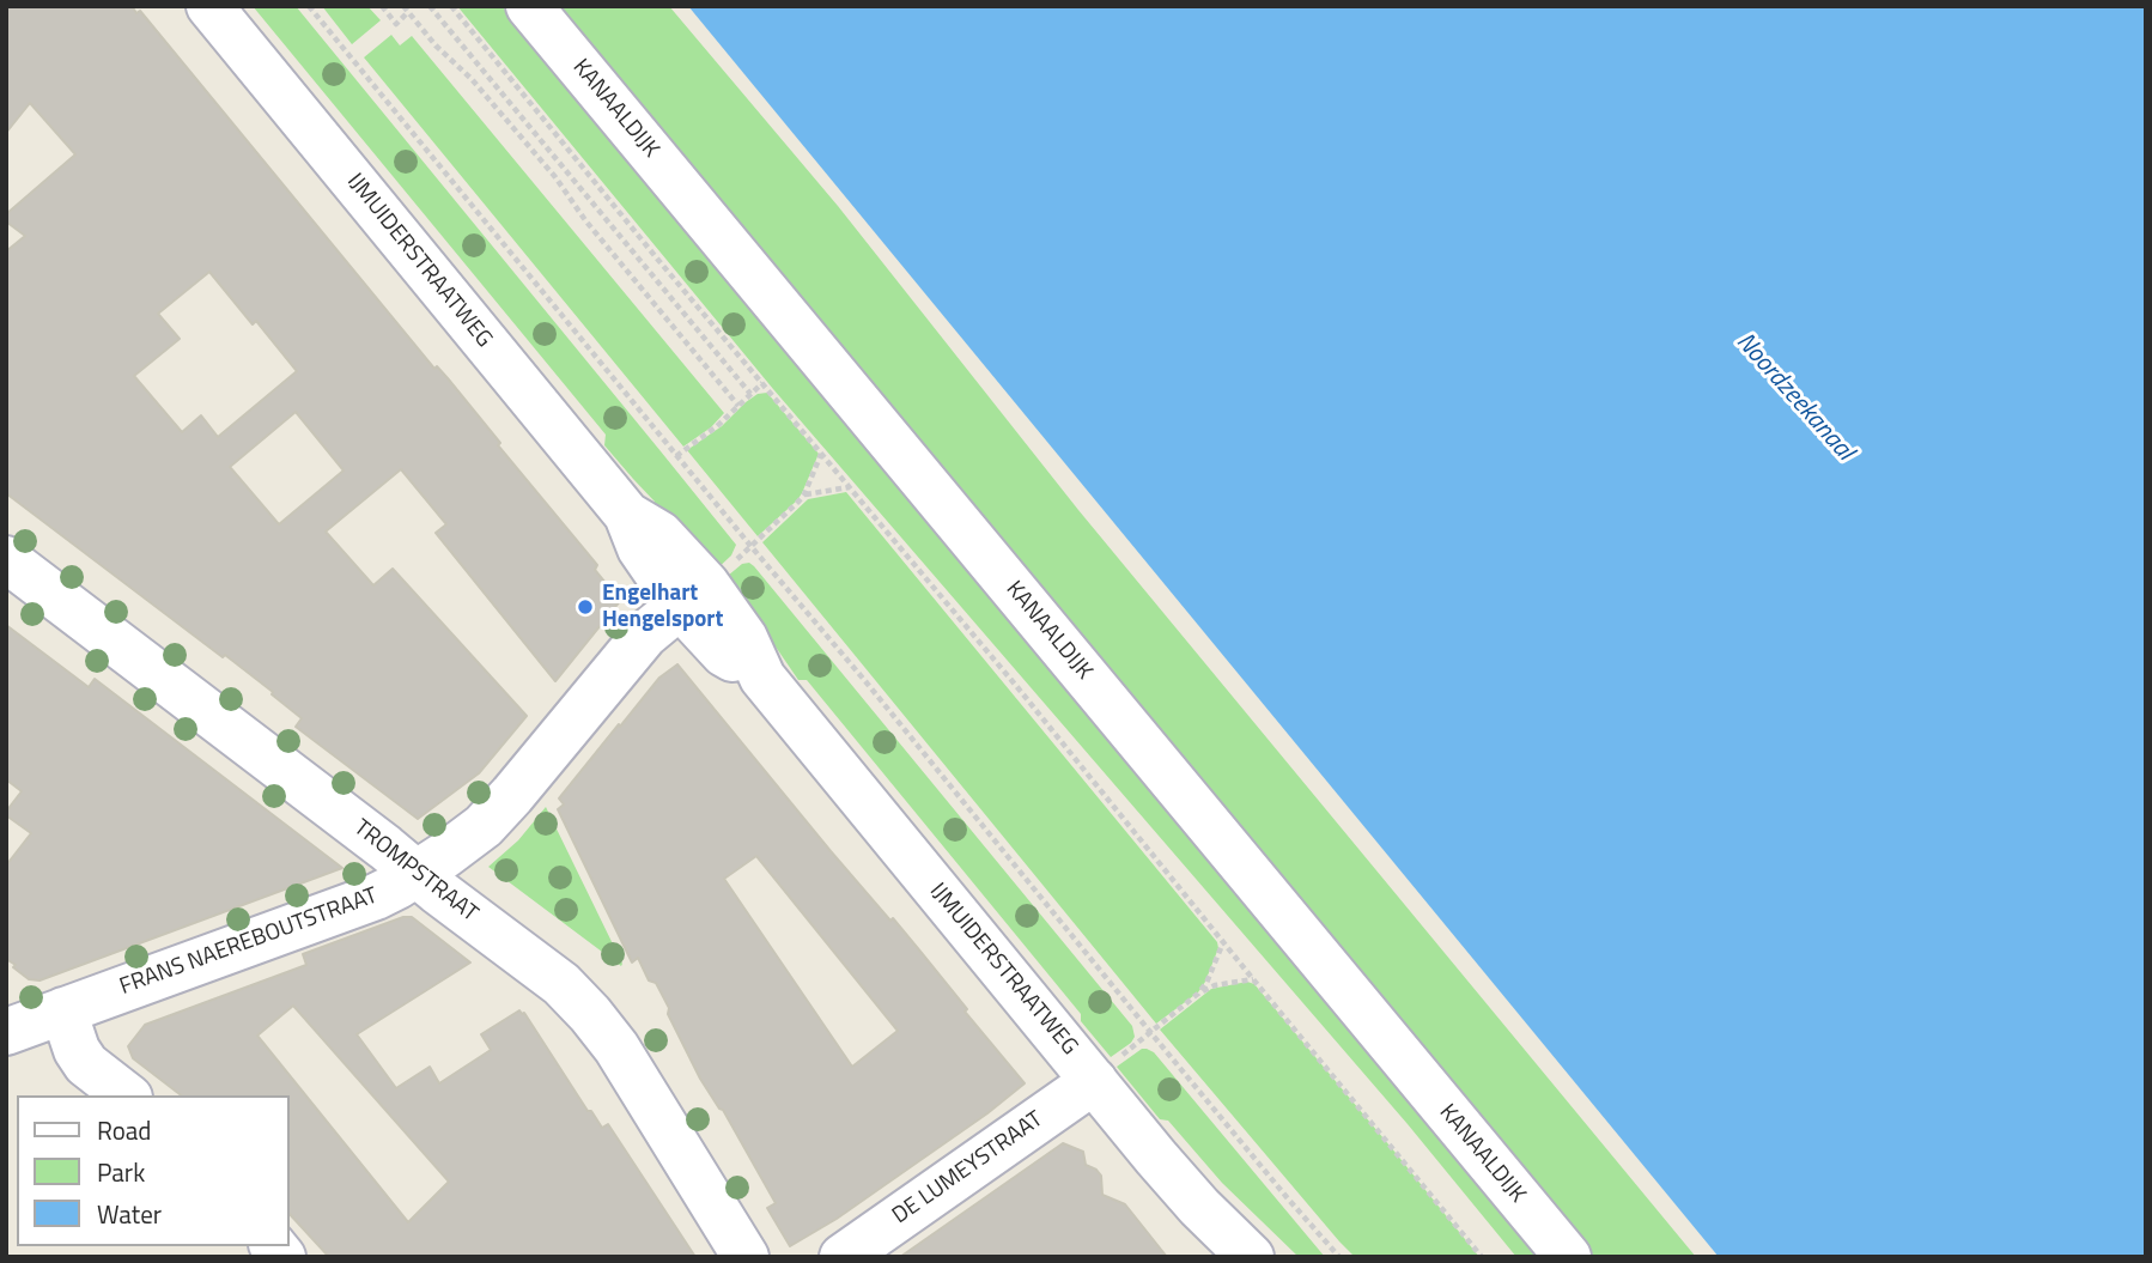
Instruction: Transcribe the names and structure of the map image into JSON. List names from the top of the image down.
{
  "streets": {
    "street": [
      "KANAALDIJK",
      "IJMUIDERSTRAATWEG",
      "TROMPSTRAAT",
      "FRANS NAEREBOUTSTRAAT",
      "DE LUMEYSTRAAT"
    ]
  },
  "crossings": [
    ["IJMUIDERSTRAATWEG", "FRANS NAEREBOUTSTRAAT"],
    ["IJMUIDERSTRAATWEG", "DE LUMEYSTRAAT"],
    ["TROMPSTRAAT", "FRANS NAEREBOUTSTRAAT"]
  ],
  "water": ["Noordzeekanaal"],
  "places": ["Engelhart Hengelsport"],
  "legend": ["Road", "Park", "Water"]
}
